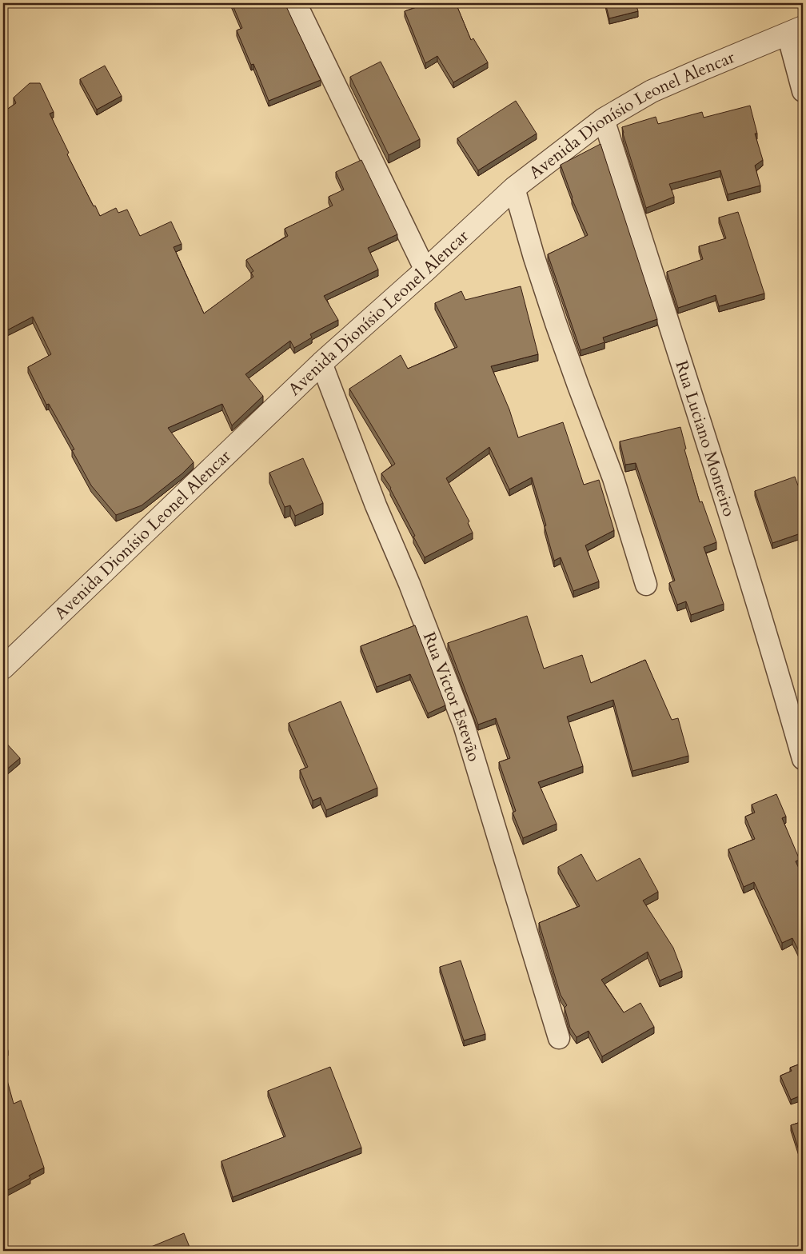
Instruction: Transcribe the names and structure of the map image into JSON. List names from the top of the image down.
{
  "streets": {
    "street": ["Avenida Dionísio Leonel Alencar", "Rua Luciano Monteiro", "Rua Victor Estevão"]
  },
  "crossings": [
    ["Avenida Dionísio Leonel Alencar", "Rua Luciano Monteiro"],
    ["Avenida Dionísio Leonel Alencar", "Rua Victor Estevão"]
  ]
}
